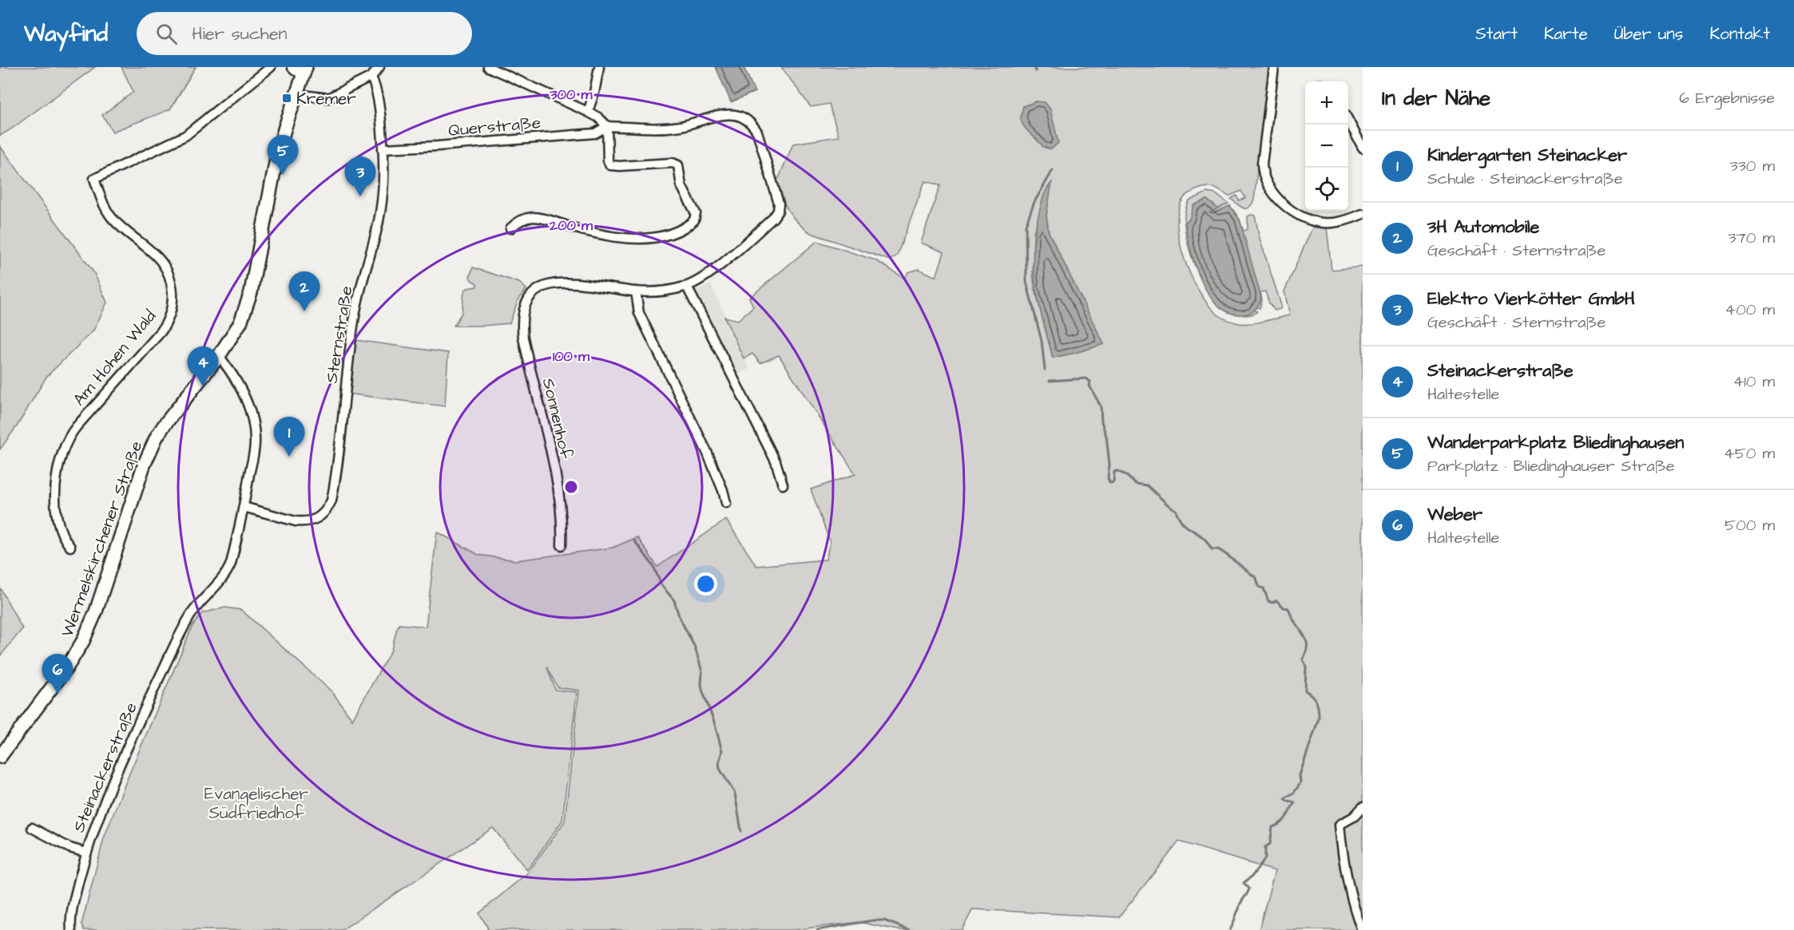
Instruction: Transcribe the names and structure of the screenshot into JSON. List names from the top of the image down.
{
  "streets": {
    "main road": ["Wermelskirchener Straße"],
    "street": [
      "Querstraße",
      "Sternstraße",
      "Am Hohen Wald",
      "Sonnenhof",
      "Steinackerstraße"
    ]
  },
  "crossings": [
    ["Querstraße", "Sternstraße"],
    ["Querstraße", "Sonnenhof"],
    ["Sternstraße", "Steinackerstraße"],
    ["Wermelskirchener Straße", "Steinackerstraße"]
  ],
  "parks": ["Evangelischer Südfriedhof"],
  "places": {
    "transit": ["Kremer"]
  },
  "page": {
    "header": "Wayfind",
    "search": "Hier suchen",
    "nav": [
      "Start",
      "Karte",
      "Über uns",
      "Kontakt"
    ],
    "heading": ["In der Nähe", "6 Ergebnisse"],
    "map_buttons": ["+", "−"],
    "list": [
      {
        "mark": "1",
        "name": "Kindergarten Steinacker",
        "note": "Schule · Steinackerstraße",
        "value": "330 m"
      },
      {
        "mark": "2",
        "name": "3H Automobile",
        "note": "Geschäft · Sternstraße",
        "value": "370 m"
      },
      {
        "mark": "3",
        "name": "Elektro Vierkötter GmbH",
        "note": "Geschäft · Sternstraße",
        "value": "400 m"
      },
      {
        "mark": "4",
        "name": "Steinackerstraße",
        "note": "Haltestelle",
        "value": "410 m"
      },
      {
        "mark": "5",
        "name": "Wanderparkplatz Bliedinghausen",
        "note": "Parkplatz · Bliedinghauser Straße",
        "value": "450 m"
      },
      {
        "mark": "6",
        "name": "Weber",
        "note": "Haltestelle",
        "value": "500 m"
      }
    ],
    "pins": [
      "5",
      "3",
      "2",
      "4",
      "1",
      "6"
    ]
  },
  "rings": ["300 m", "200 m", "100 m"]
}
